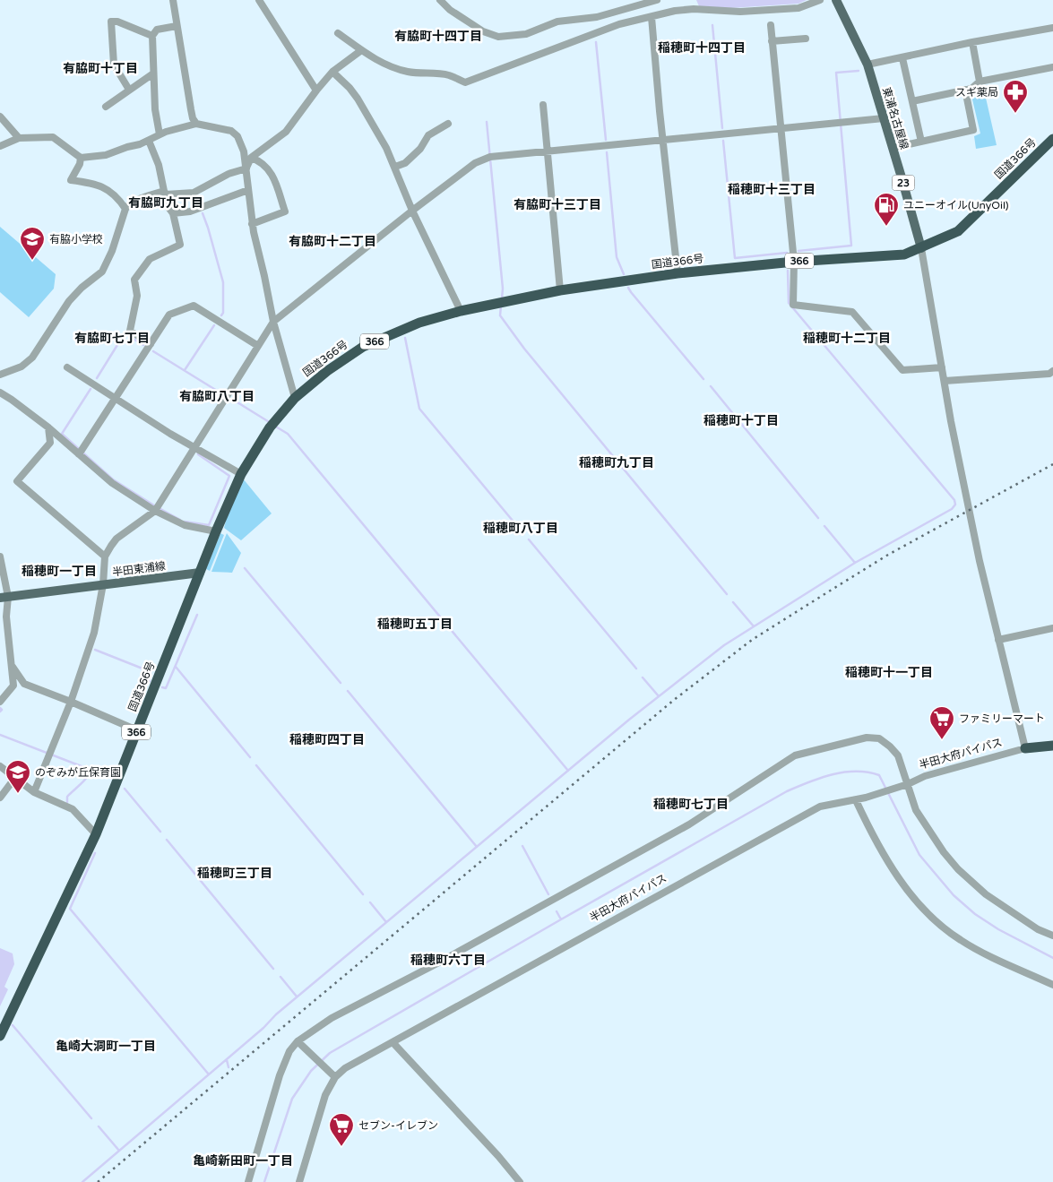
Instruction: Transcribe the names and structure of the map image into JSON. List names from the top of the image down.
{
  "streets": {
    "highway": ["国道366号", "366", "半田大府パイパス"],
    "main road": ["東浦名古屋線", "23", "半田東浦線"]
  },
  "crossings": [
    ["東浦名古屋線", "国道366号"],
    ["国道366号", "半田東浦線"]
  ],
  "districts": [
    "有脇町十四丁目",
    "稲穂町十四丁目",
    "有脇町十丁目",
    "稲穂町十三丁目",
    "有脇町九丁目",
    "有脇町十三丁目",
    "有脇町十二丁目",
    "有脇町七丁目",
    "稲穂町十二丁目",
    "有脇町八丁目",
    "稲穂町十丁目",
    "稲穂町九丁目",
    "稲穂町八丁目",
    "稲穂町一丁目",
    "稲穂町五丁目",
    "稲穂町十一丁目",
    "稲穂町四丁目",
    "稲穂町七丁目",
    "稲穂町三丁目",
    "稲穂町六丁目",
    "亀崎大洞町一丁目",
    "亀崎新田町一丁目"
  ],
  "places": {
    "pharmacy": ["スギ薬局"],
    "fuel station": ["ユニーオイル(UnyOil)"],
    "school or university": ["有脇小学校", "のぞみが丘保育園"],
    "supermarket": ["ファミリーマート", "セブン-イレブン"]
  }
}
